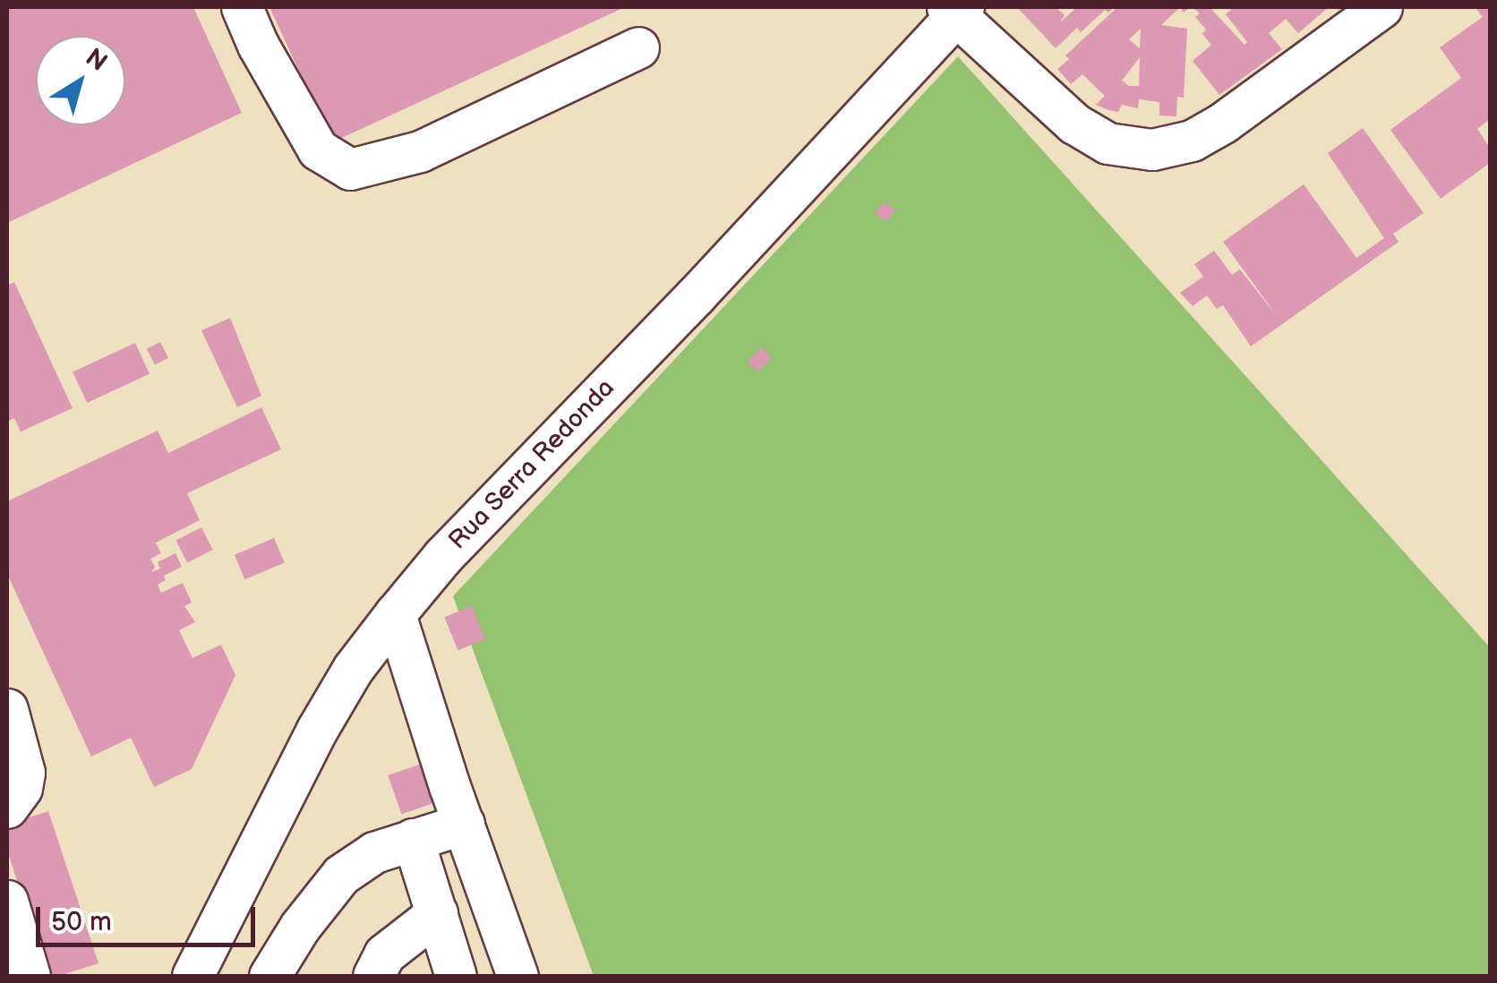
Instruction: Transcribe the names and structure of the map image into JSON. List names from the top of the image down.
{
  "streets": {
    "street": ["Rua Serra Redonda"]
  },
  "scale_bar": "50 m",
  "north": "top right"
}
